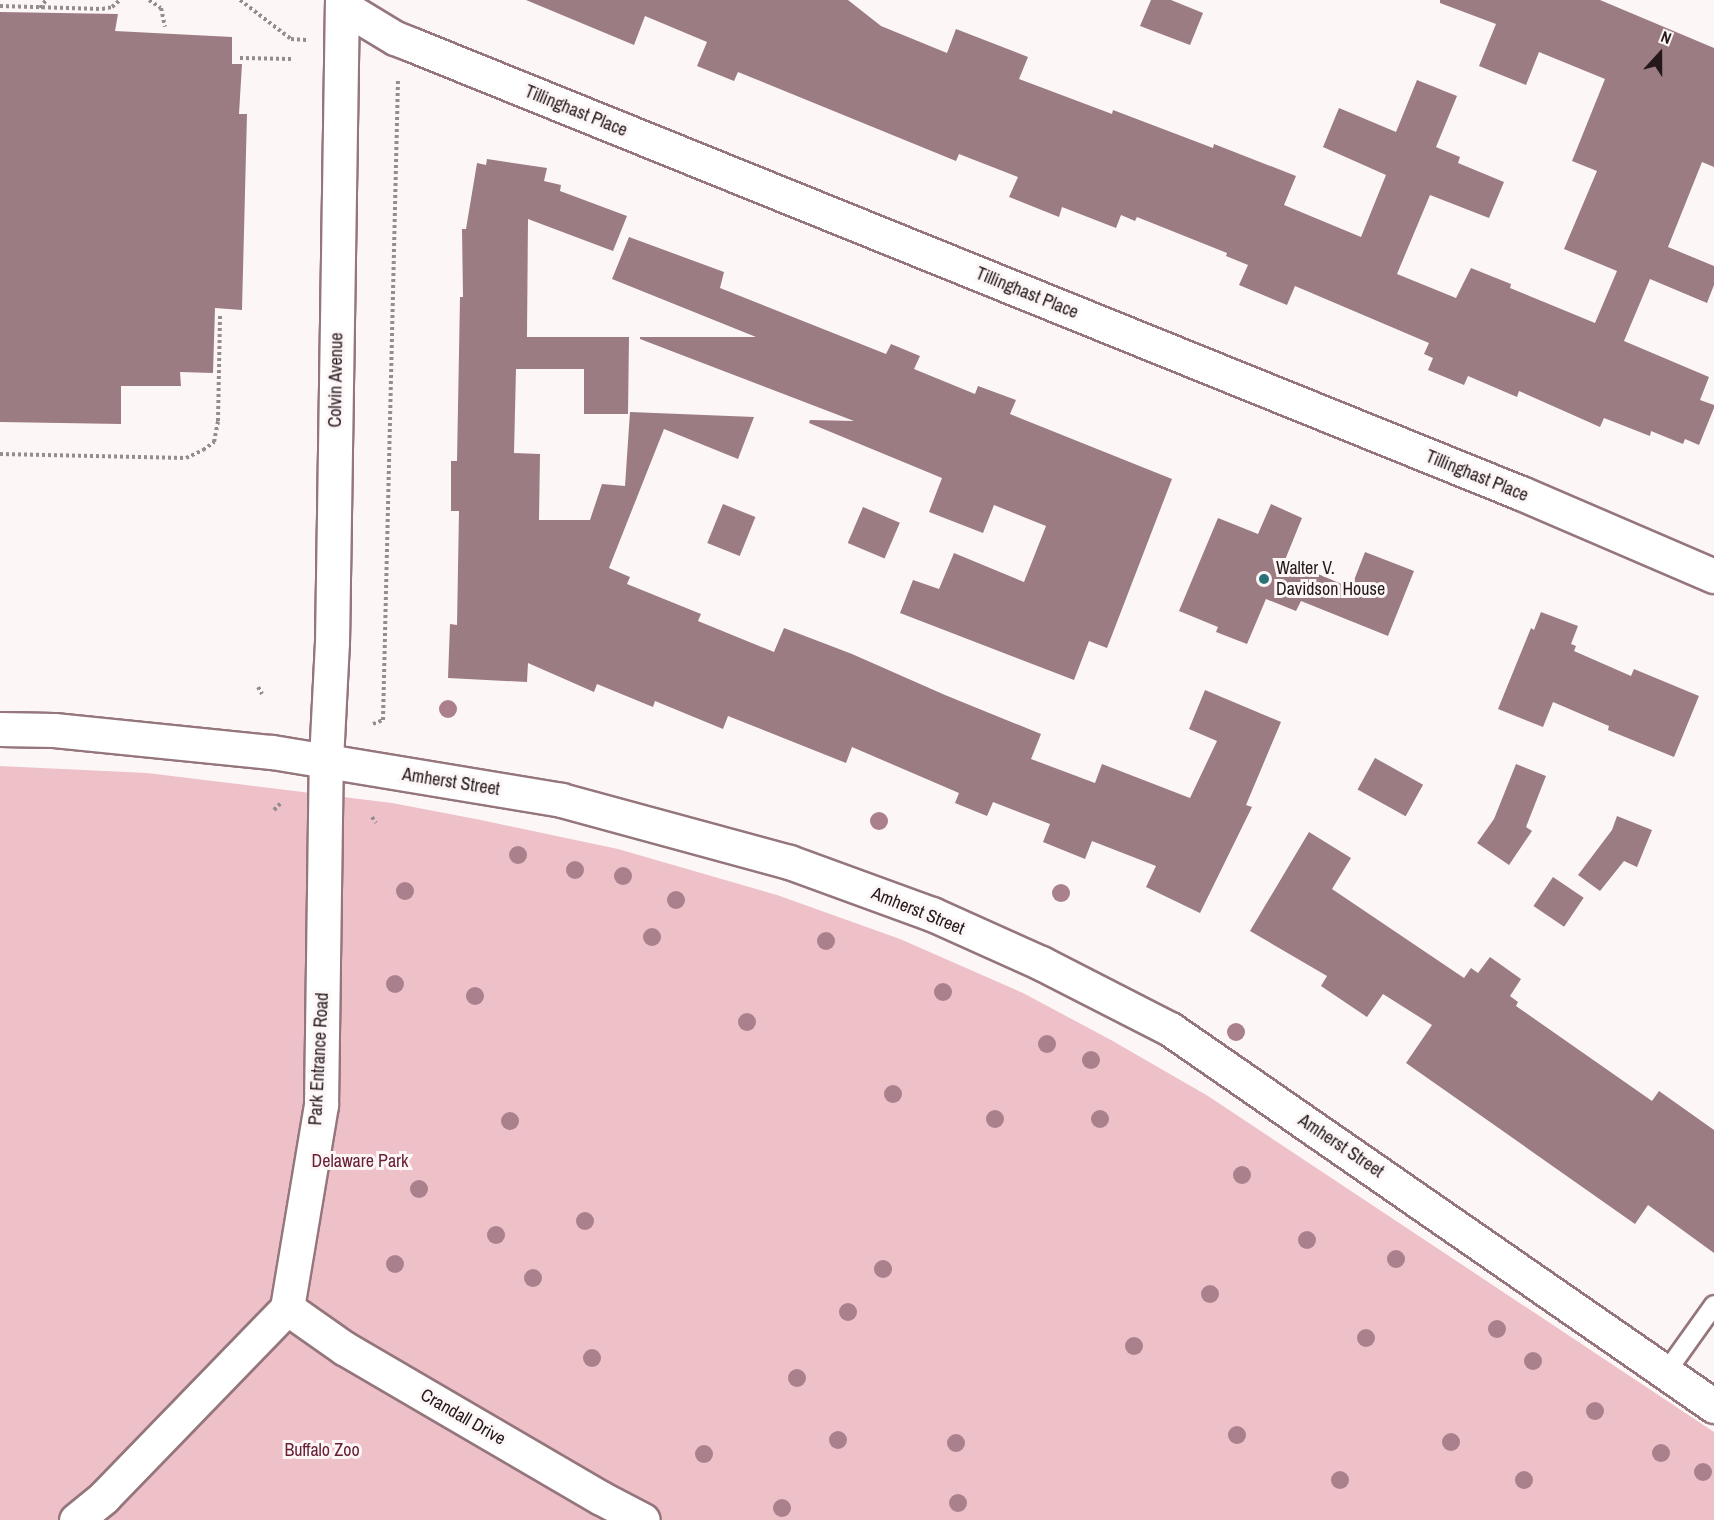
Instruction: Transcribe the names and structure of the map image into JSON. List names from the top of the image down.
{
  "streets": {
    "street": [
      "Tillinghast Place",
      "Colvin Avenue",
      "Amherst Street",
      "Park Entrance Road",
      "Crandall Drive"
    ]
  },
  "crossings": [
    ["Tillinghast Place", "Colvin Avenue"],
    ["Colvin Avenue", "Amherst Street"],
    ["Colvin Avenue", "Park Entrance Road"],
    ["Amherst Street", "Park Entrance Road"],
    ["Park Entrance Road", "Crandall Drive"]
  ],
  "parks": ["Delaware Park", "Buffalo Zoo"],
  "places": ["Walter V. Davidson House"],
  "north": "top"
}
